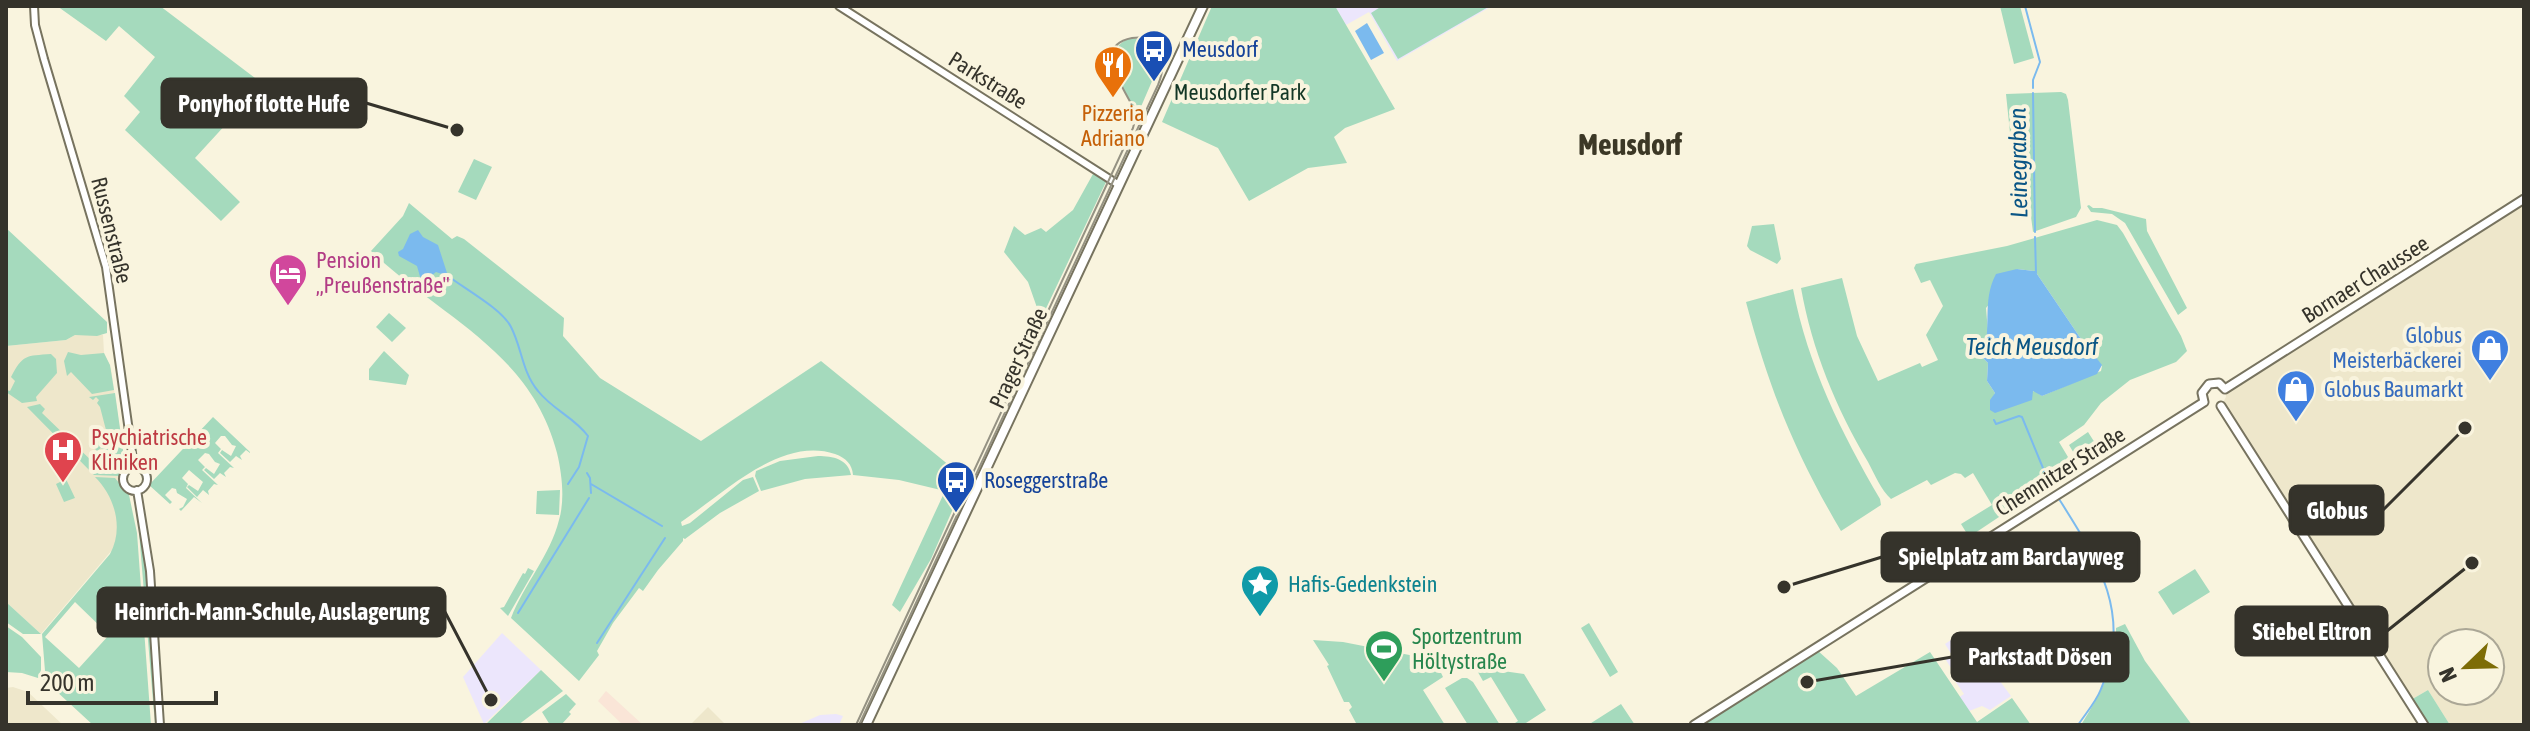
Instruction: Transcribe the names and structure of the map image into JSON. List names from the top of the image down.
{
  "streets": {
    "main road": ["Bornaer Chaussee", "Prager Straße", "Chemnitzer Straße"],
    "street": ["Parkstraße", "Russenstraße"]
  },
  "crossings": [
    ["Parkstraße", "Prager Straße"],
    ["Bornaer Chaussee", "Chemnitzer Straße"]
  ],
  "districts": ["Meusdorf"],
  "water": ["Leinegraben", "Teich Meusdorf"],
  "parks": ["Meusdorfer Park"],
  "places": {
    "bus stop": ["Meusdorf", "Roseggerstraße"],
    "restaurant": ["Pizzeria Adriano"],
    "other": [
      "Ponyhof flotte Hufe",
      "Globus",
      "Stiebel Eltron",
      "Spielplatz am Barclayweg",
      "Parkstadt Dösen",
      "Heinrich-Mann-Schule, Auslagerung"
    ],
    "hotel": ["Pension „Preußenstraße\""],
    "shop": ["Globus Meisterbäckerei", "Globus Baumarkt"],
    "hospital": ["Psychiatrische Kliniken"],
    "place": ["Hafis-Gedenkstein"],
    "sports": ["Sportzentrum Höltystraße"]
  },
  "scale_bar": "200 m",
  "north": "bottom left"
}
